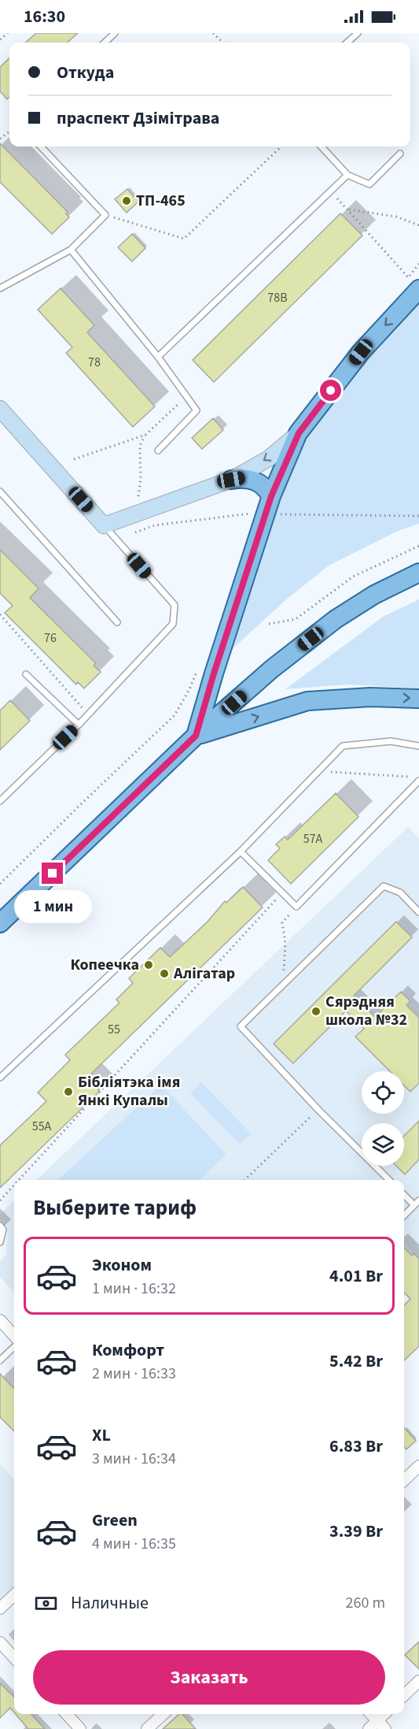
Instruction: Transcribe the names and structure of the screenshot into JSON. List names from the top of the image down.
{
  "places": [
    "ТП-465",
    "Копеечка",
    "Алігатар",
    "Сярэдняя школа №32",
    "Бібліятэка імя Янкі Купалы"
  ],
  "house_numbers": [
    "78В",
    "78",
    "76",
    "57А",
    "55",
    "55А"
  ],
  "page": {
    "status": "16:30",
    "banner": ["Откуда", "праспект Дзімітрава"],
    "bubble": "1 мин",
    "heading": "Выберите тариф",
    "list": [
      {
        "name": "Эконом",
        "note": "1 мин · 16:32",
        "value": "4.01 Br"
      },
      {
        "name": "Комфорт",
        "note": "2 мин · 16:33",
        "value": "5.42 Br"
      },
      {
        "name": "XL",
        "note": "3 мин · 16:34",
        "value": "6.83 Br"
      },
      {
        "name": "Green",
        "note": "4 мин · 16:35",
        "value": "3.39 Br"
      }
    ],
    "pay": ["Наличные", "260 m"],
    "buttons": "Заказать"
  }
}
